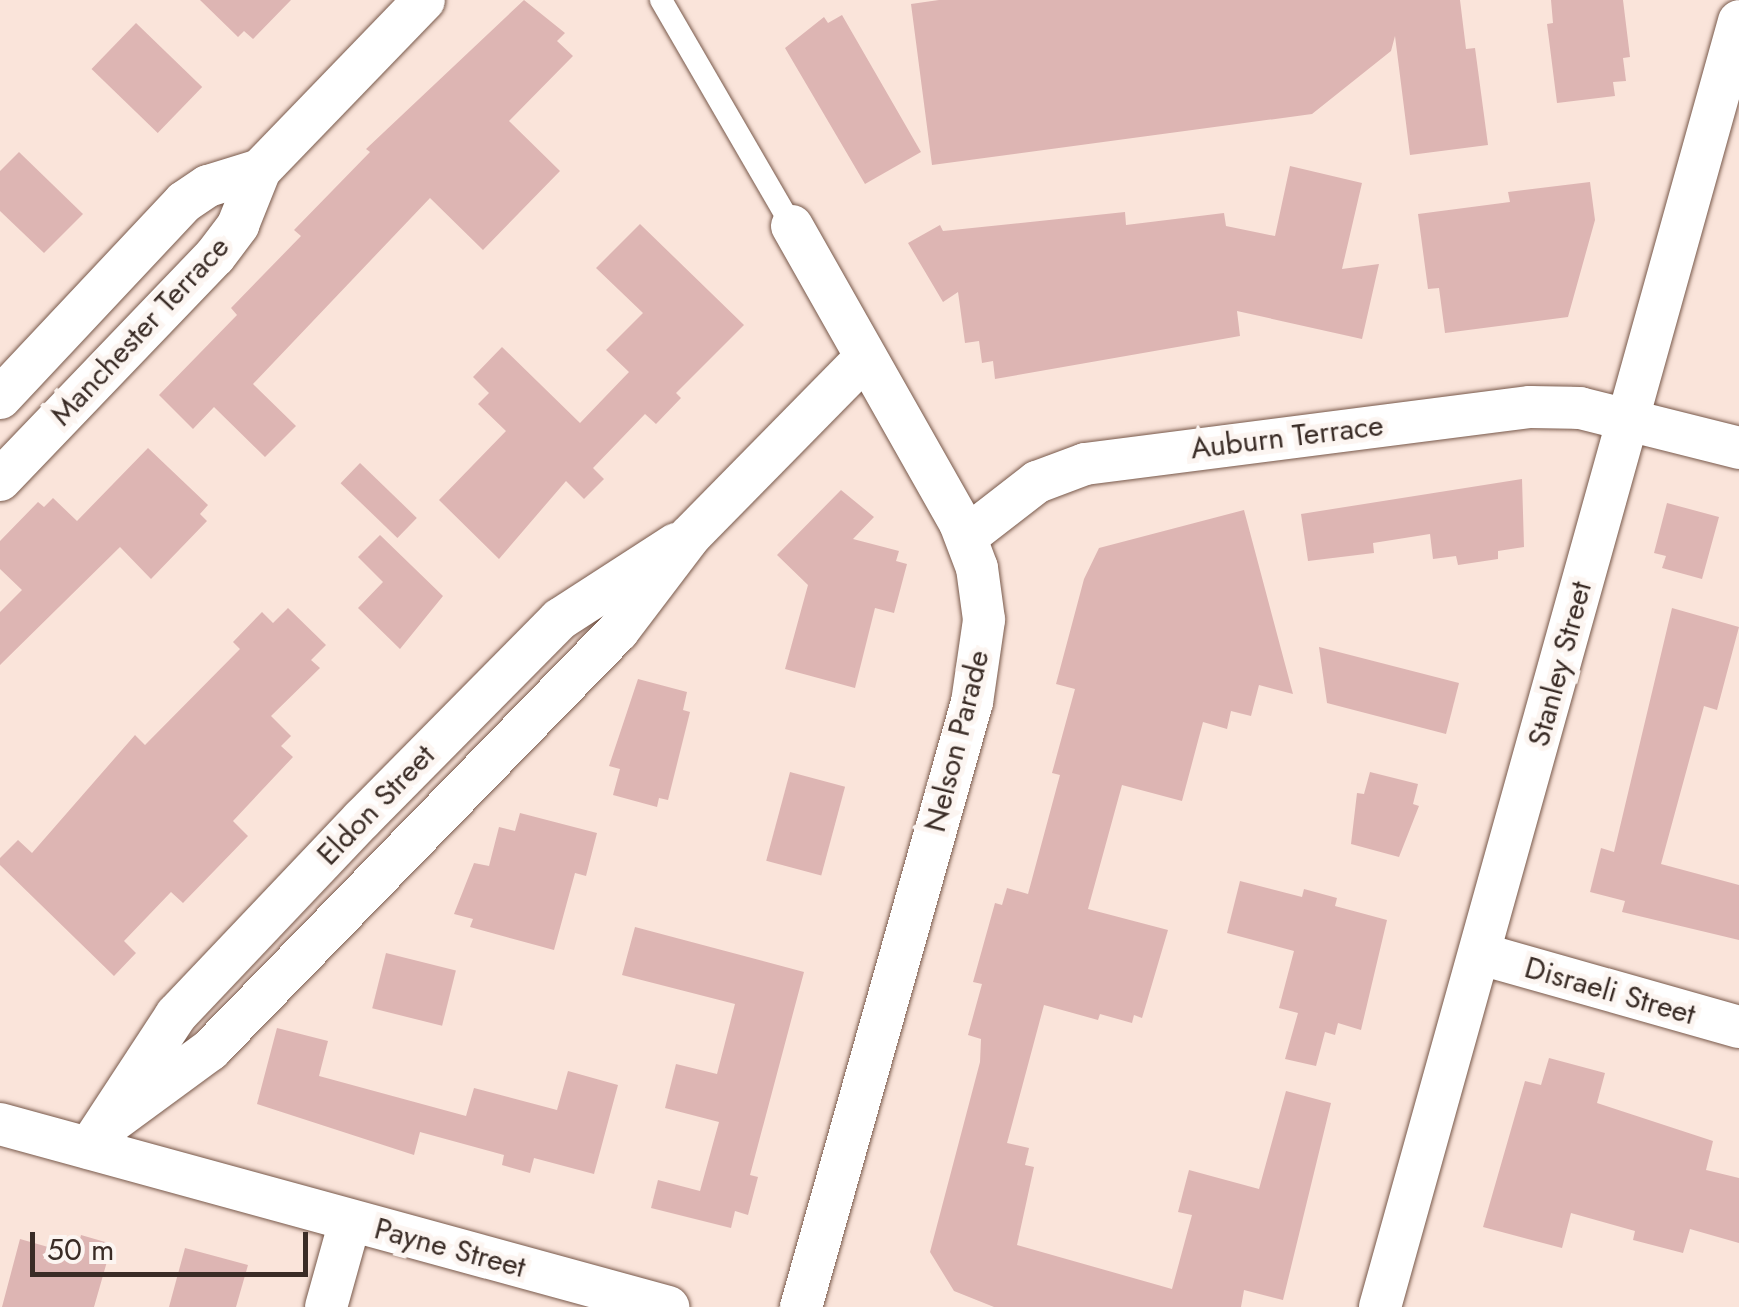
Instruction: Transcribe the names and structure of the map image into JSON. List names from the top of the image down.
{
  "streets": {
    "street": [
      "Manchester Terrace",
      "Auburn Terrace",
      "Stanley Street",
      "Nelson Parade",
      "Eldon Street",
      "Disraeli Street",
      "Payne Street"
    ]
  },
  "crossings": [
    ["Auburn Terrace", "Stanley Street"],
    ["Auburn Terrace", "Nelson Parade"],
    ["Stanley Street", "Disraeli Street"],
    ["Nelson Parade", "Eldon Street"],
    ["Eldon Street", "Payne Street"]
  ],
  "scale_bar": "50 m"
}
